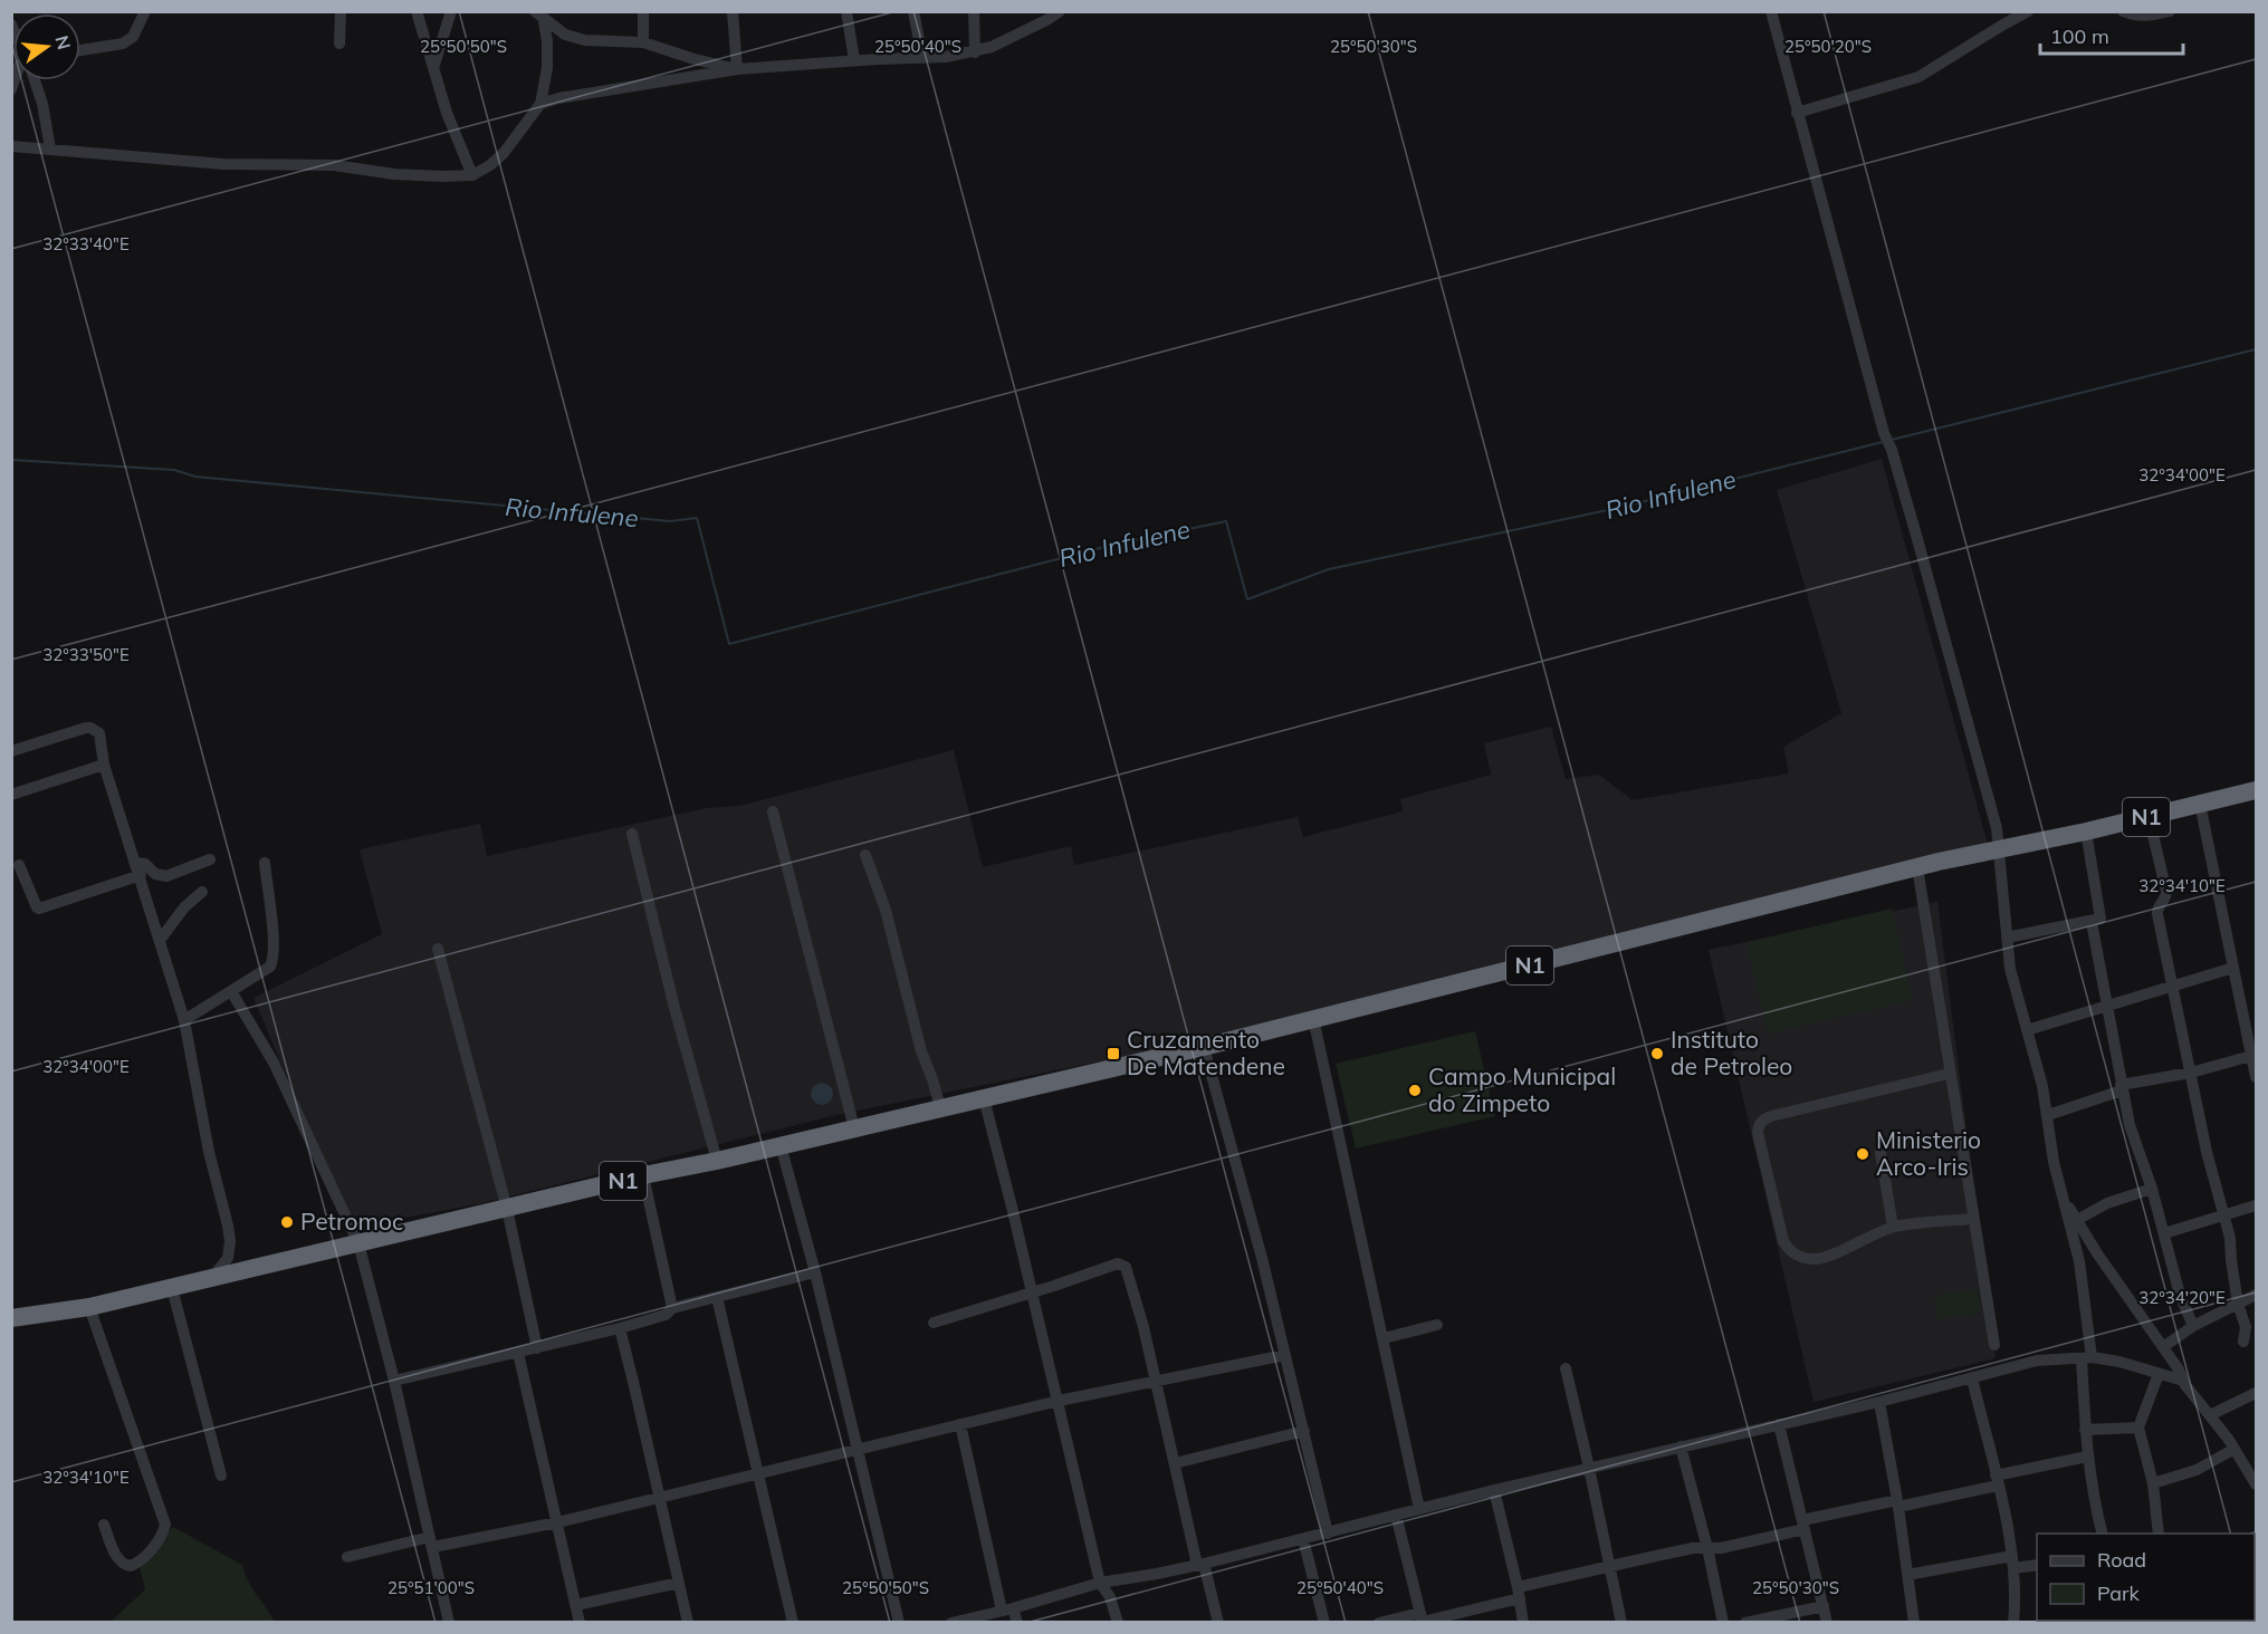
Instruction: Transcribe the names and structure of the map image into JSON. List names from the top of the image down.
{
  "streets": {
    "highway": ["N1"]
  },
  "water": ["Rio Infulene"],
  "places": {
    "transit": ["Cruzamento De Matendene"],
    "other": [
      "Instituto de Petroleo",
      "Campo Municipal do Zimpeto",
      "Ministerio Arco-Iris",
      "Petromoc"
    ]
  },
  "legend": ["Road", "Park"],
  "scale_bar": "100 m",
  "north": "right",
  "coordinates": [
    "25°50'50\"S",
    "25°50'40\"S",
    "25°50'30\"S",
    "25°50'20\"S",
    "32°33'40\"E",
    "32°34'00\"E",
    "32°33'50\"E",
    "32°34'10\"E",
    "32°34'20\"E",
    "25°51'00\"S"
  ]
}
